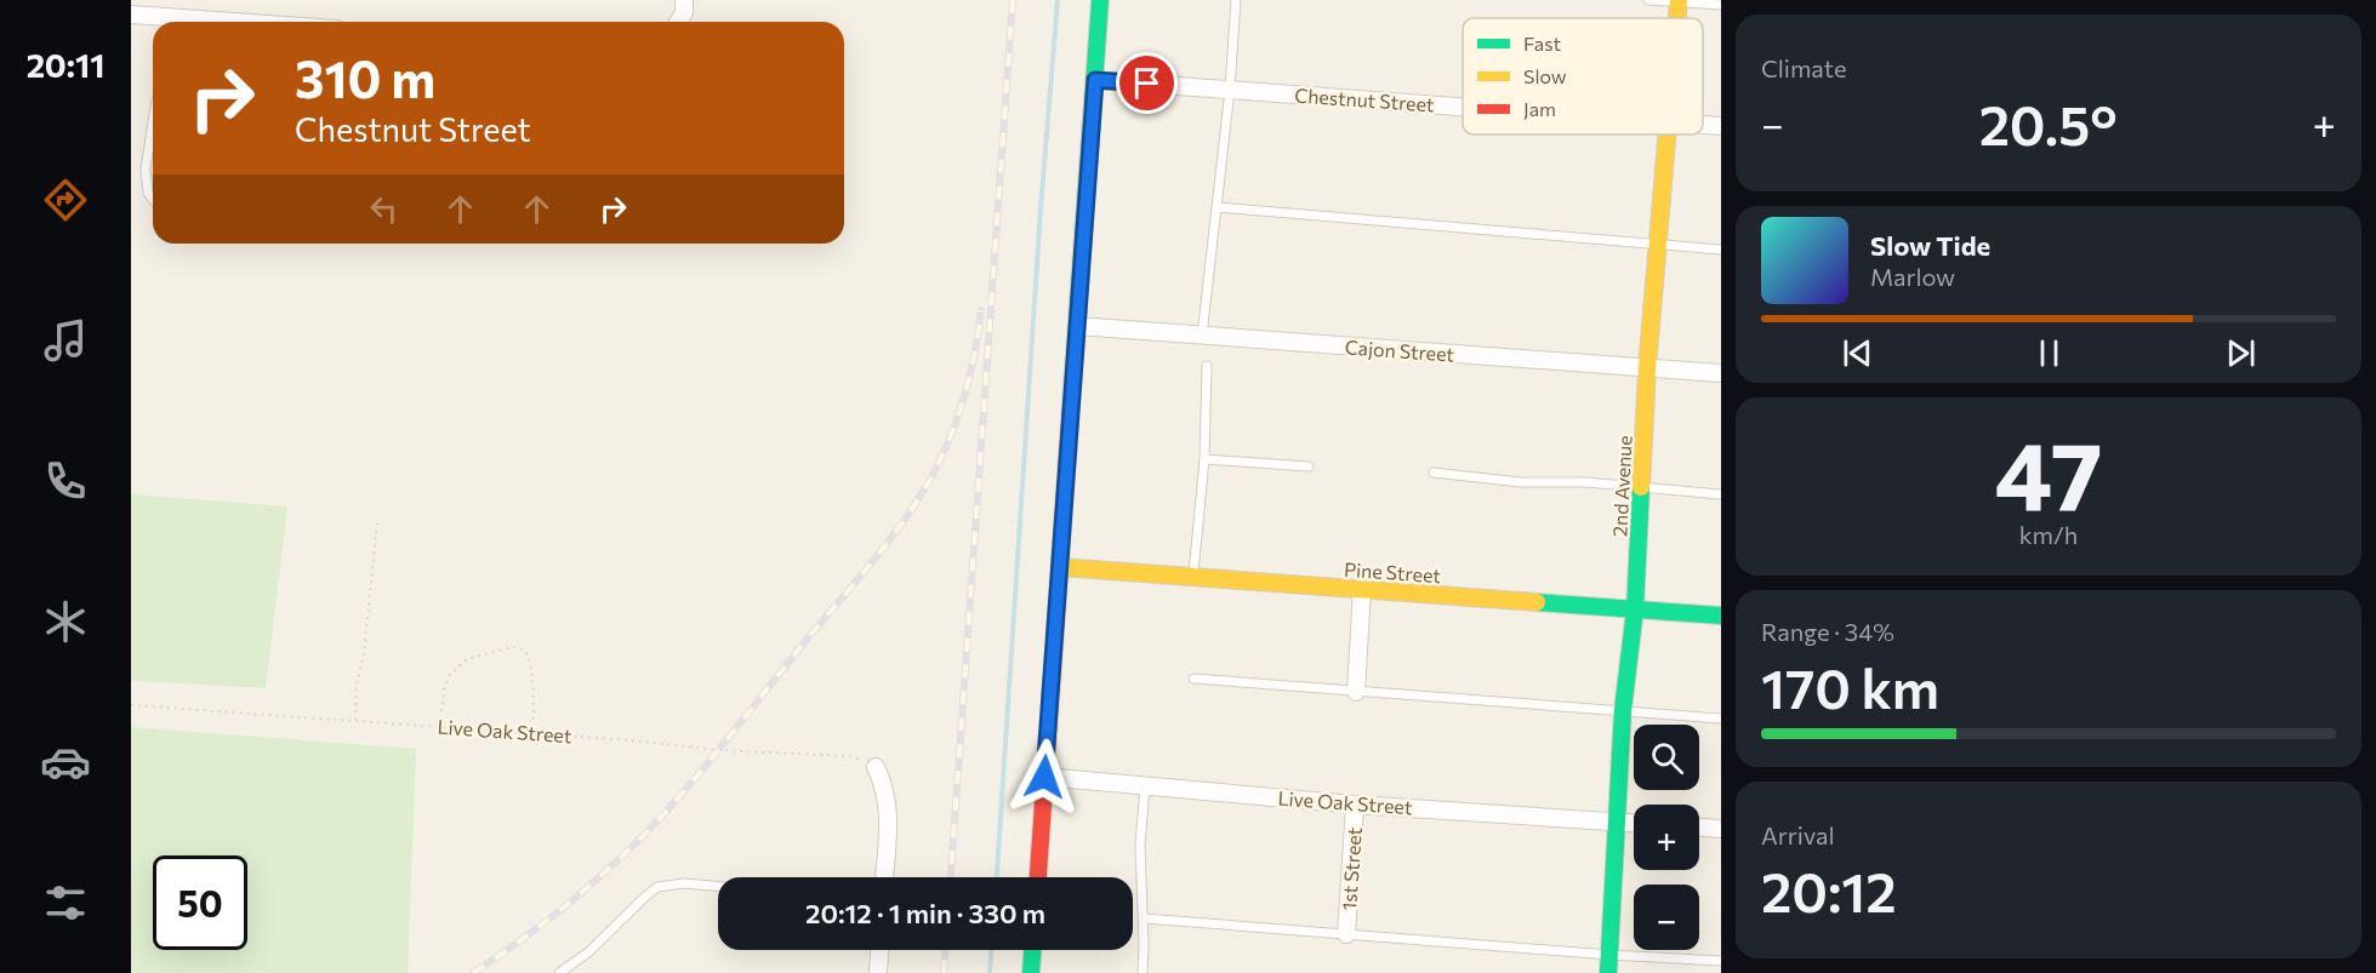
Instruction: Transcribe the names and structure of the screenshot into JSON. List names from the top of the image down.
{
  "streets": {
    "street": [
      "Chestnut Street",
      "Cajon Street",
      "2nd Avenue",
      "Pine Street",
      "Live Oak Street",
      "1st Street"
    ]
  },
  "crossings": [
    ["Cajon Street", "2nd Avenue"],
    ["2nd Avenue", "Pine Street"],
    ["2nd Avenue", "Live Oak Street"],
    ["Live Oak Street", "1st Street"]
  ],
  "legend": ["Fast", "Slow", "Jam"],
  "page": {
    "tabs": "20:11",
    "tile": [
      "Climate",
      ["47", "km/h"],
      ["Range · 34%", "170 km"],
      ["Arrival", "20:12"]
    ],
    "turn": ["310 m", "Chestnut Street"],
    "heat": ["−", "20.5°", "+"],
    "song": ["Slow Tide", "Marlow"],
    "map_buttons": ["+", "−"],
    "limit": "50",
    "trip": "20:12 · 1 min · 330 m"
  }
}
